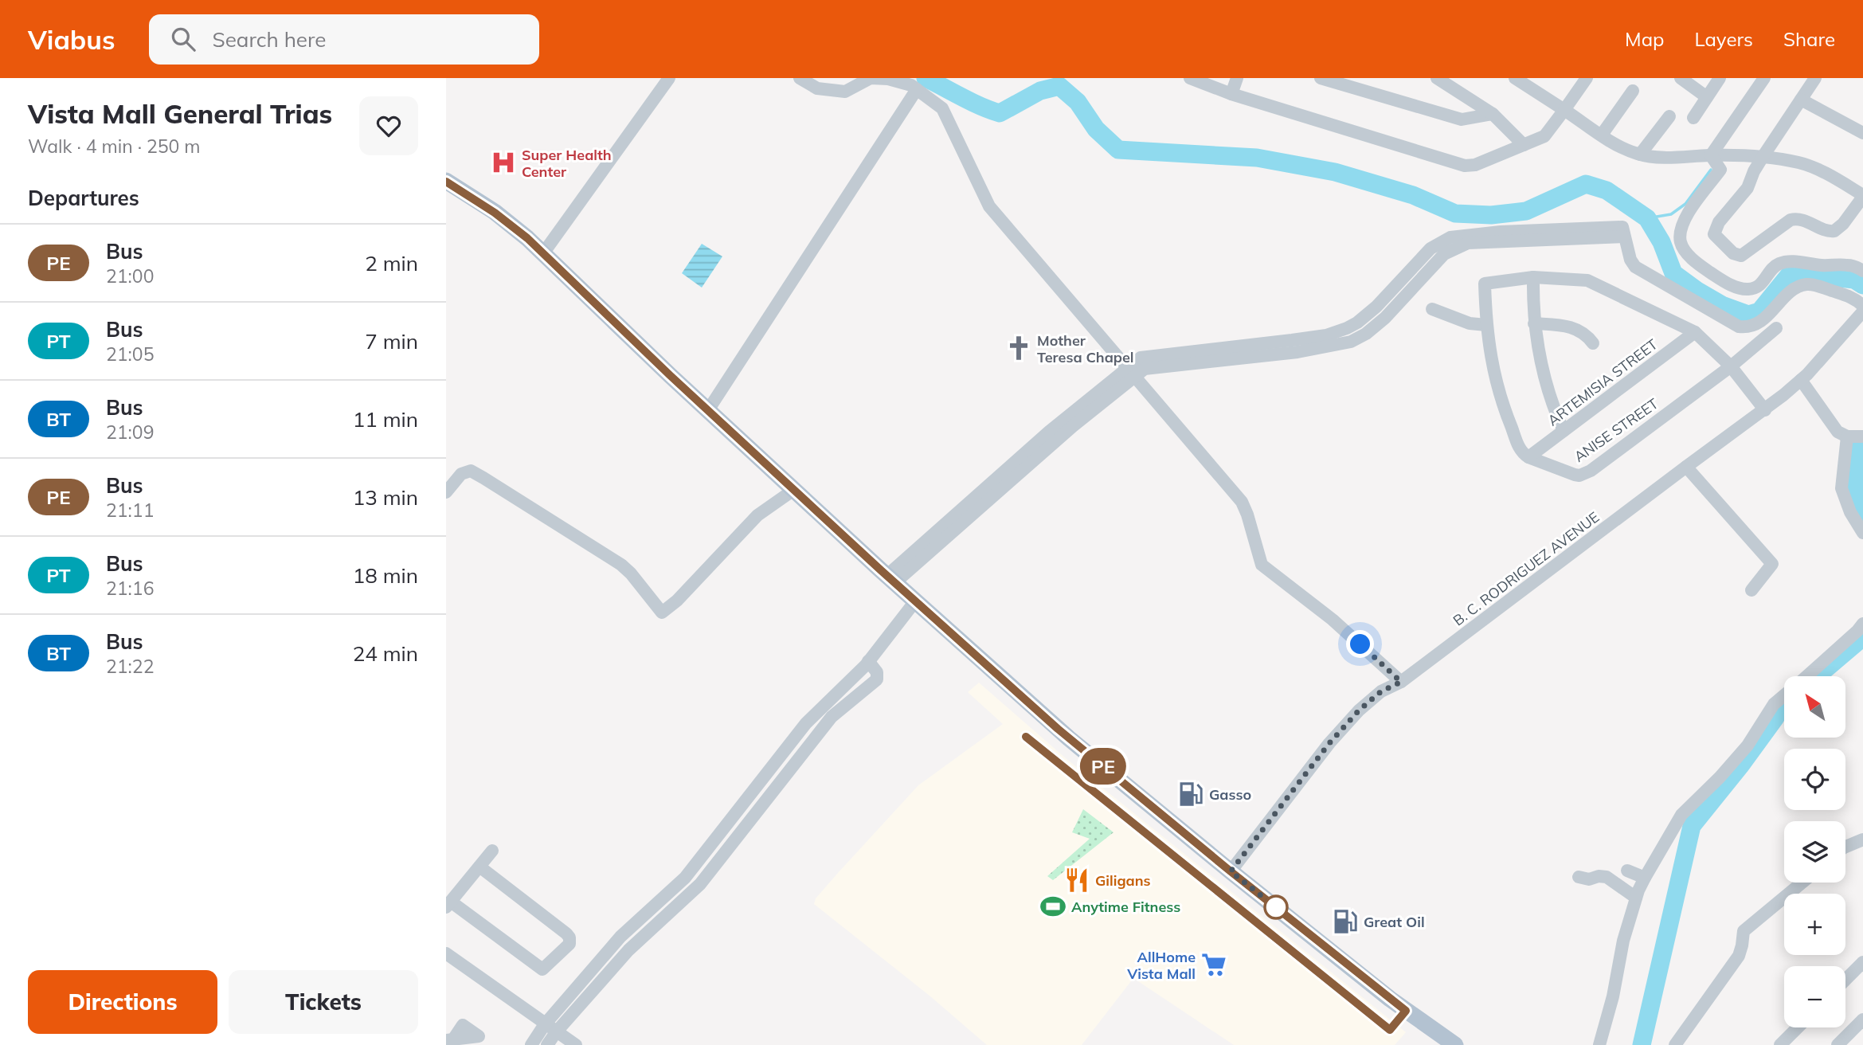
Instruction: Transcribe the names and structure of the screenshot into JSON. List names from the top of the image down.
{
  "streets": {
    "street": ["ARTEMISIA STREET", "ANISE STREET", "B. C. RODRIGUEZ AVENUE"]
  },
  "crossings": [
    ["ARTEMISIA STREET", "ANISE STREET"]
  ],
  "places": {
    "hospital": ["Super Health Center"],
    "church": ["Mother Teresa Chapel"],
    "fuel station": ["Gasso", "Great Oil"],
    "restaurant": ["Giligans"],
    "sports": ["Anytime Fitness"],
    "supermarket": ["AllHome Vista Mall"]
  },
  "lines": ["bus line PE"],
  "north": "top left",
  "page": {
    "header": "Viabus",
    "search": "Search here",
    "nav": ["Map", "Layers", "Share"],
    "heading": [
      ["Vista Mall General Trias", "Walk · 4 min · 250 m"],
      "Departures"
    ],
    "on_map": "PE",
    "list": [
      {
        "mark": "PE",
        "name": "Bus",
        "note": "21:00",
        "value": "2 min"
      },
      {
        "mark": "PT",
        "name": "Bus",
        "note": "21:05",
        "value": "7 min"
      },
      {
        "mark": "BT",
        "name": "Bus",
        "note": "21:09",
        "value": "11 min"
      },
      {
        "mark": "PE",
        "name": "Bus",
        "note": "21:11",
        "value": "13 min"
      },
      {
        "mark": "PT",
        "name": "Bus",
        "note": "21:16",
        "value": "18 min"
      },
      {
        "mark": "BT",
        "name": "Bus",
        "note": "21:22",
        "value": "24 min"
      }
    ],
    "map_buttons": ["+", "−"],
    "buttons": ["Directions", "Tickets"]
  }
}
